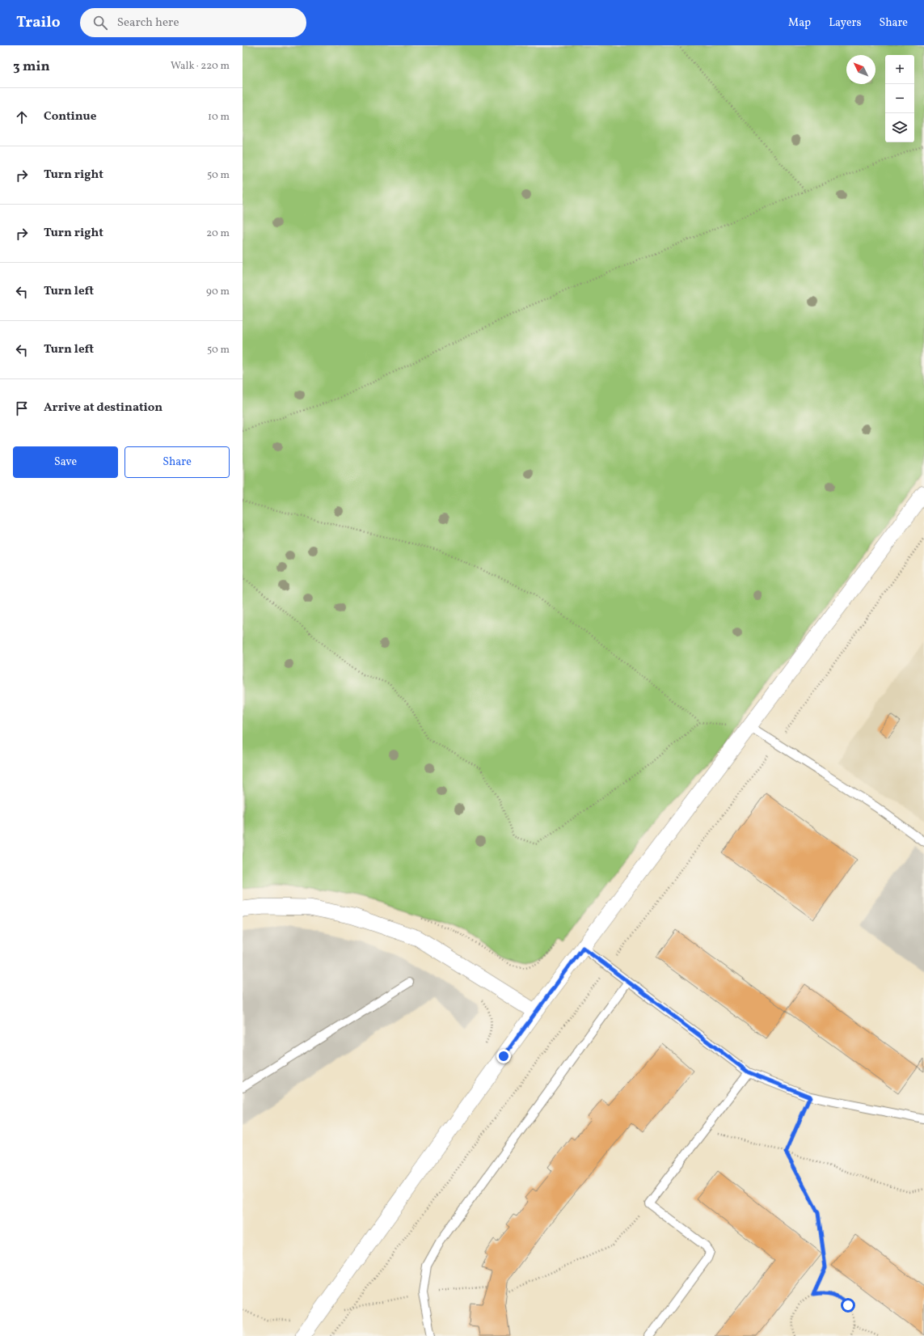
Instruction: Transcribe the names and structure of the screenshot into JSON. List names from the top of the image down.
{
  "north": "top left",
  "page": {
    "header": "Trailo",
    "search": "Search here",
    "nav": ["Map", "Layers", "Share"],
    "heading": ["3 min", "Walk · 220 m"],
    "map_buttons": ["+", "−"],
    "list": [
      ["Continue", "10 m"],
      ["Turn right", "50 m"],
      ["Turn right", "20 m"],
      ["Turn left", "90 m"],
      ["Turn left", "50 m"],
      "Arrive at destination"
    ],
    "buttons": ["Save", "Share"]
  }
}
